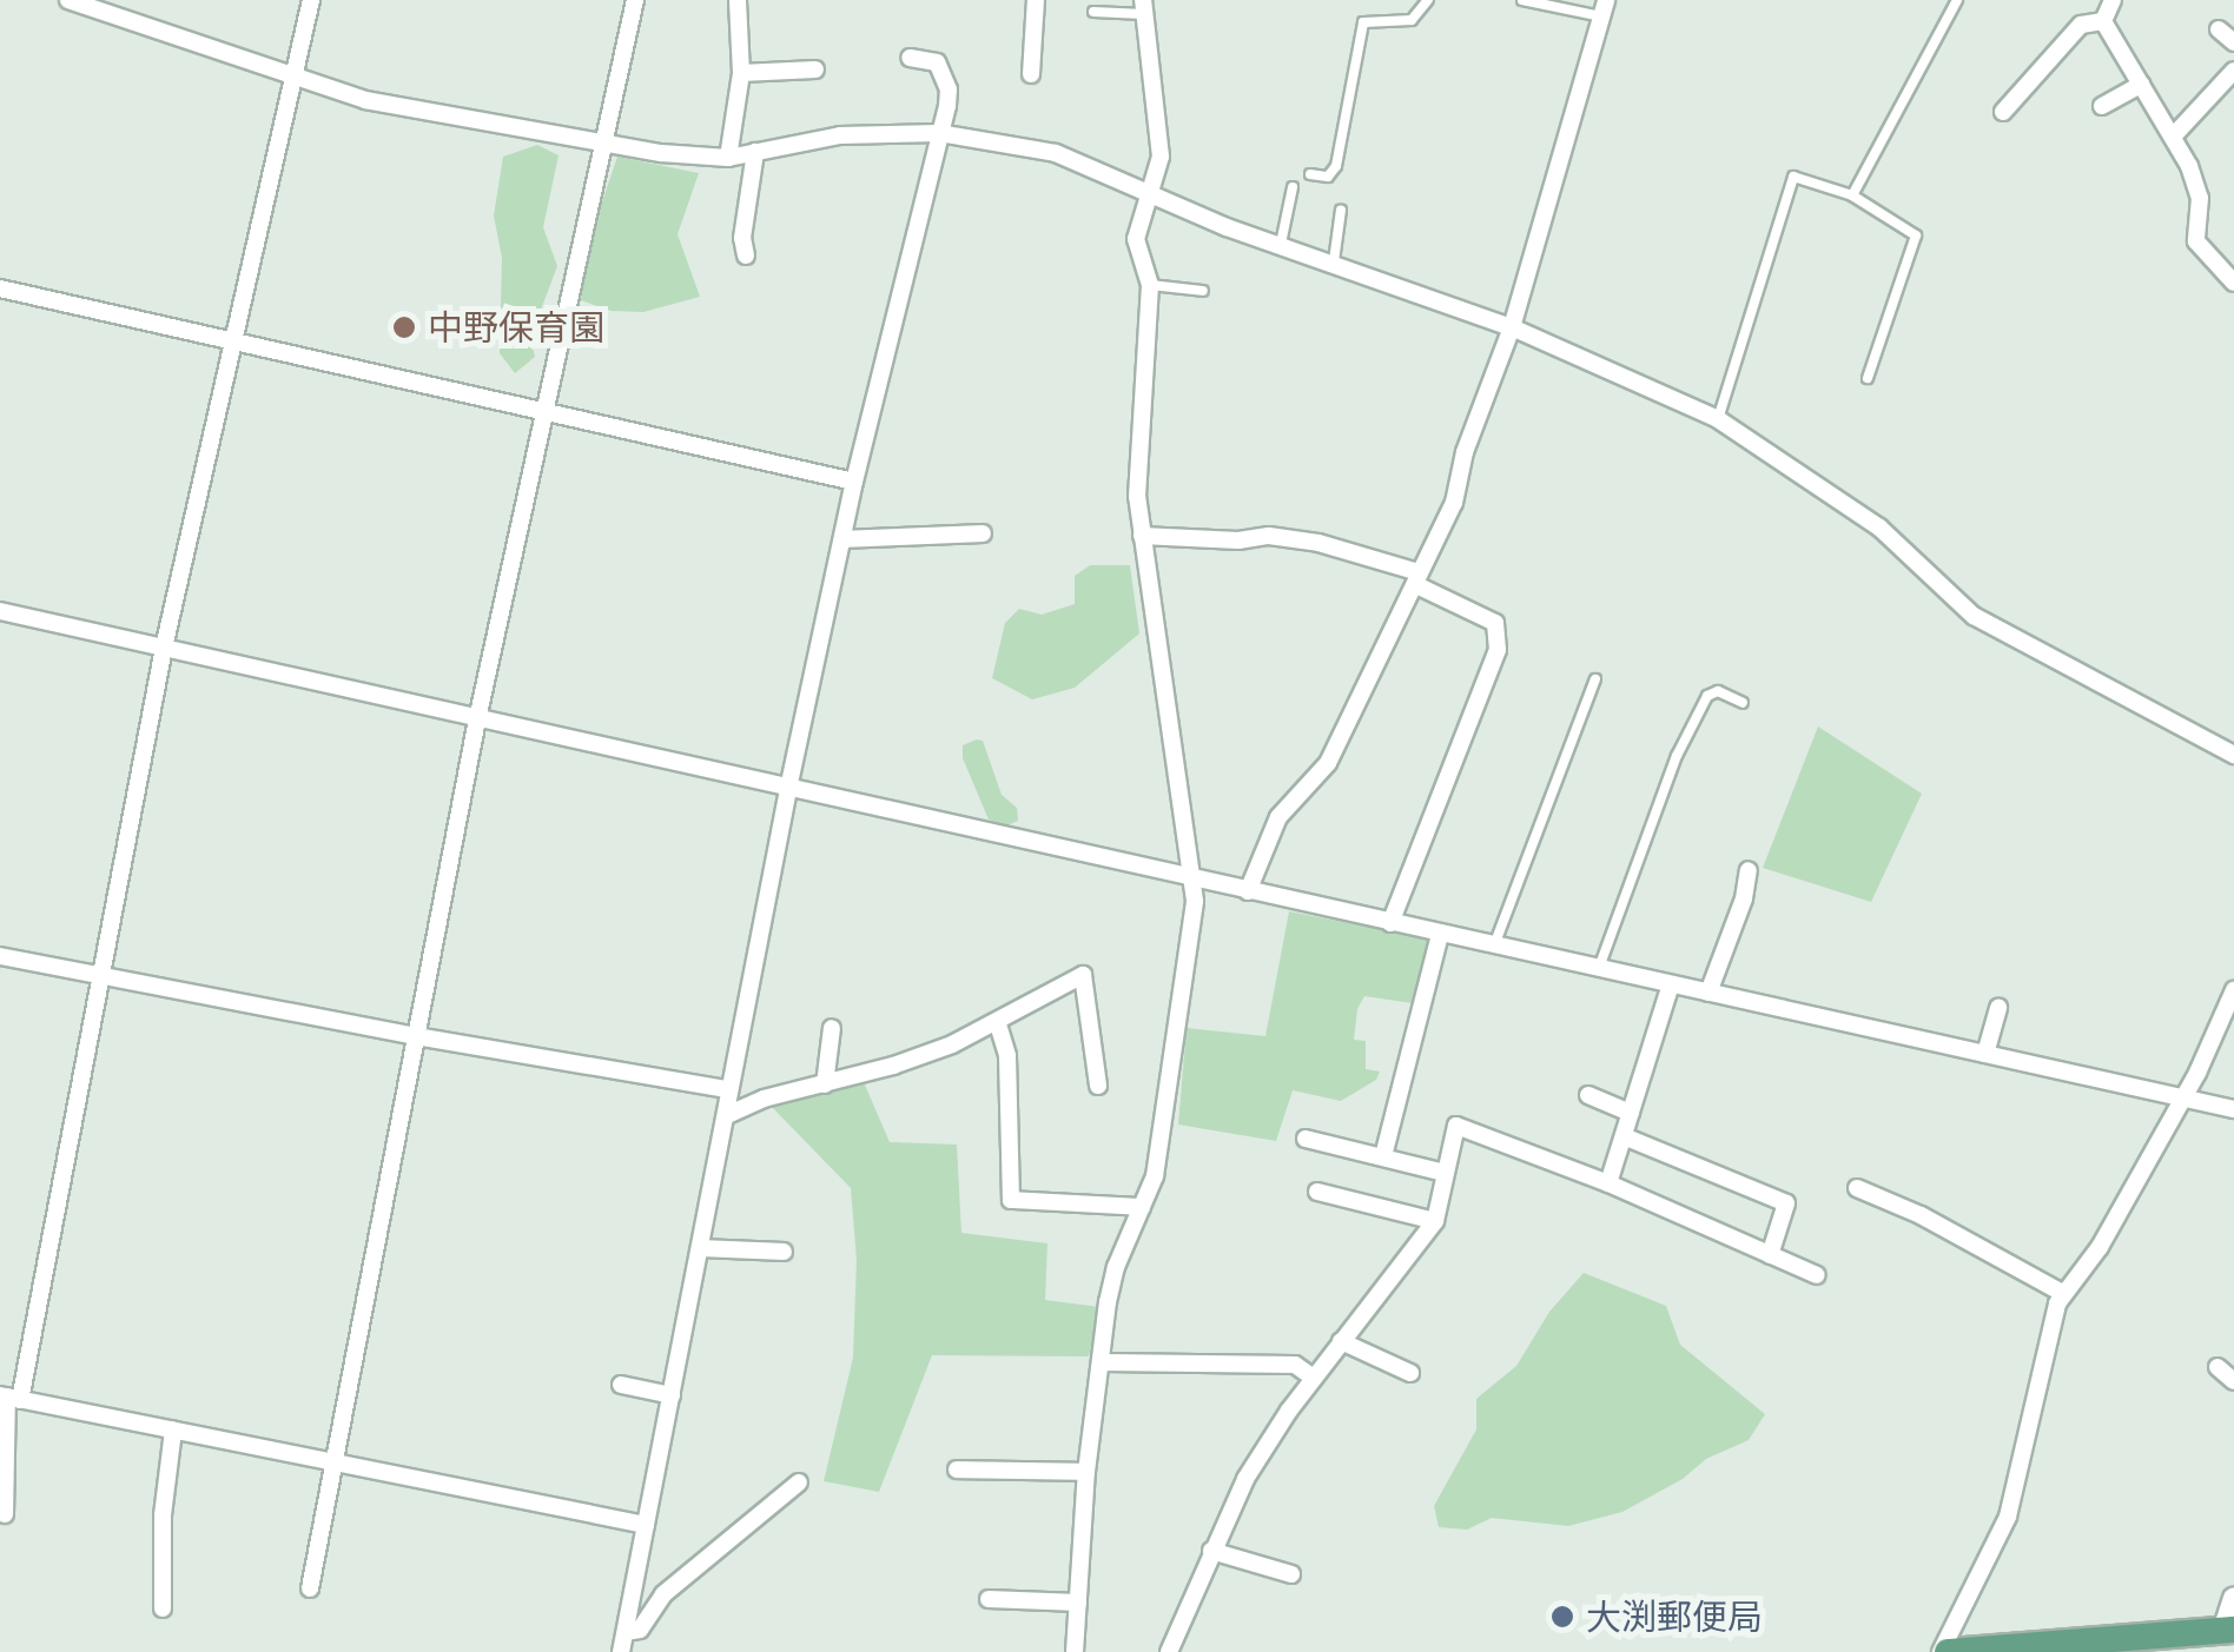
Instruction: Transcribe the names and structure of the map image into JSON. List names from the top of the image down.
{
  "places": ["中野保育園", "大渕郵便局"]
}
